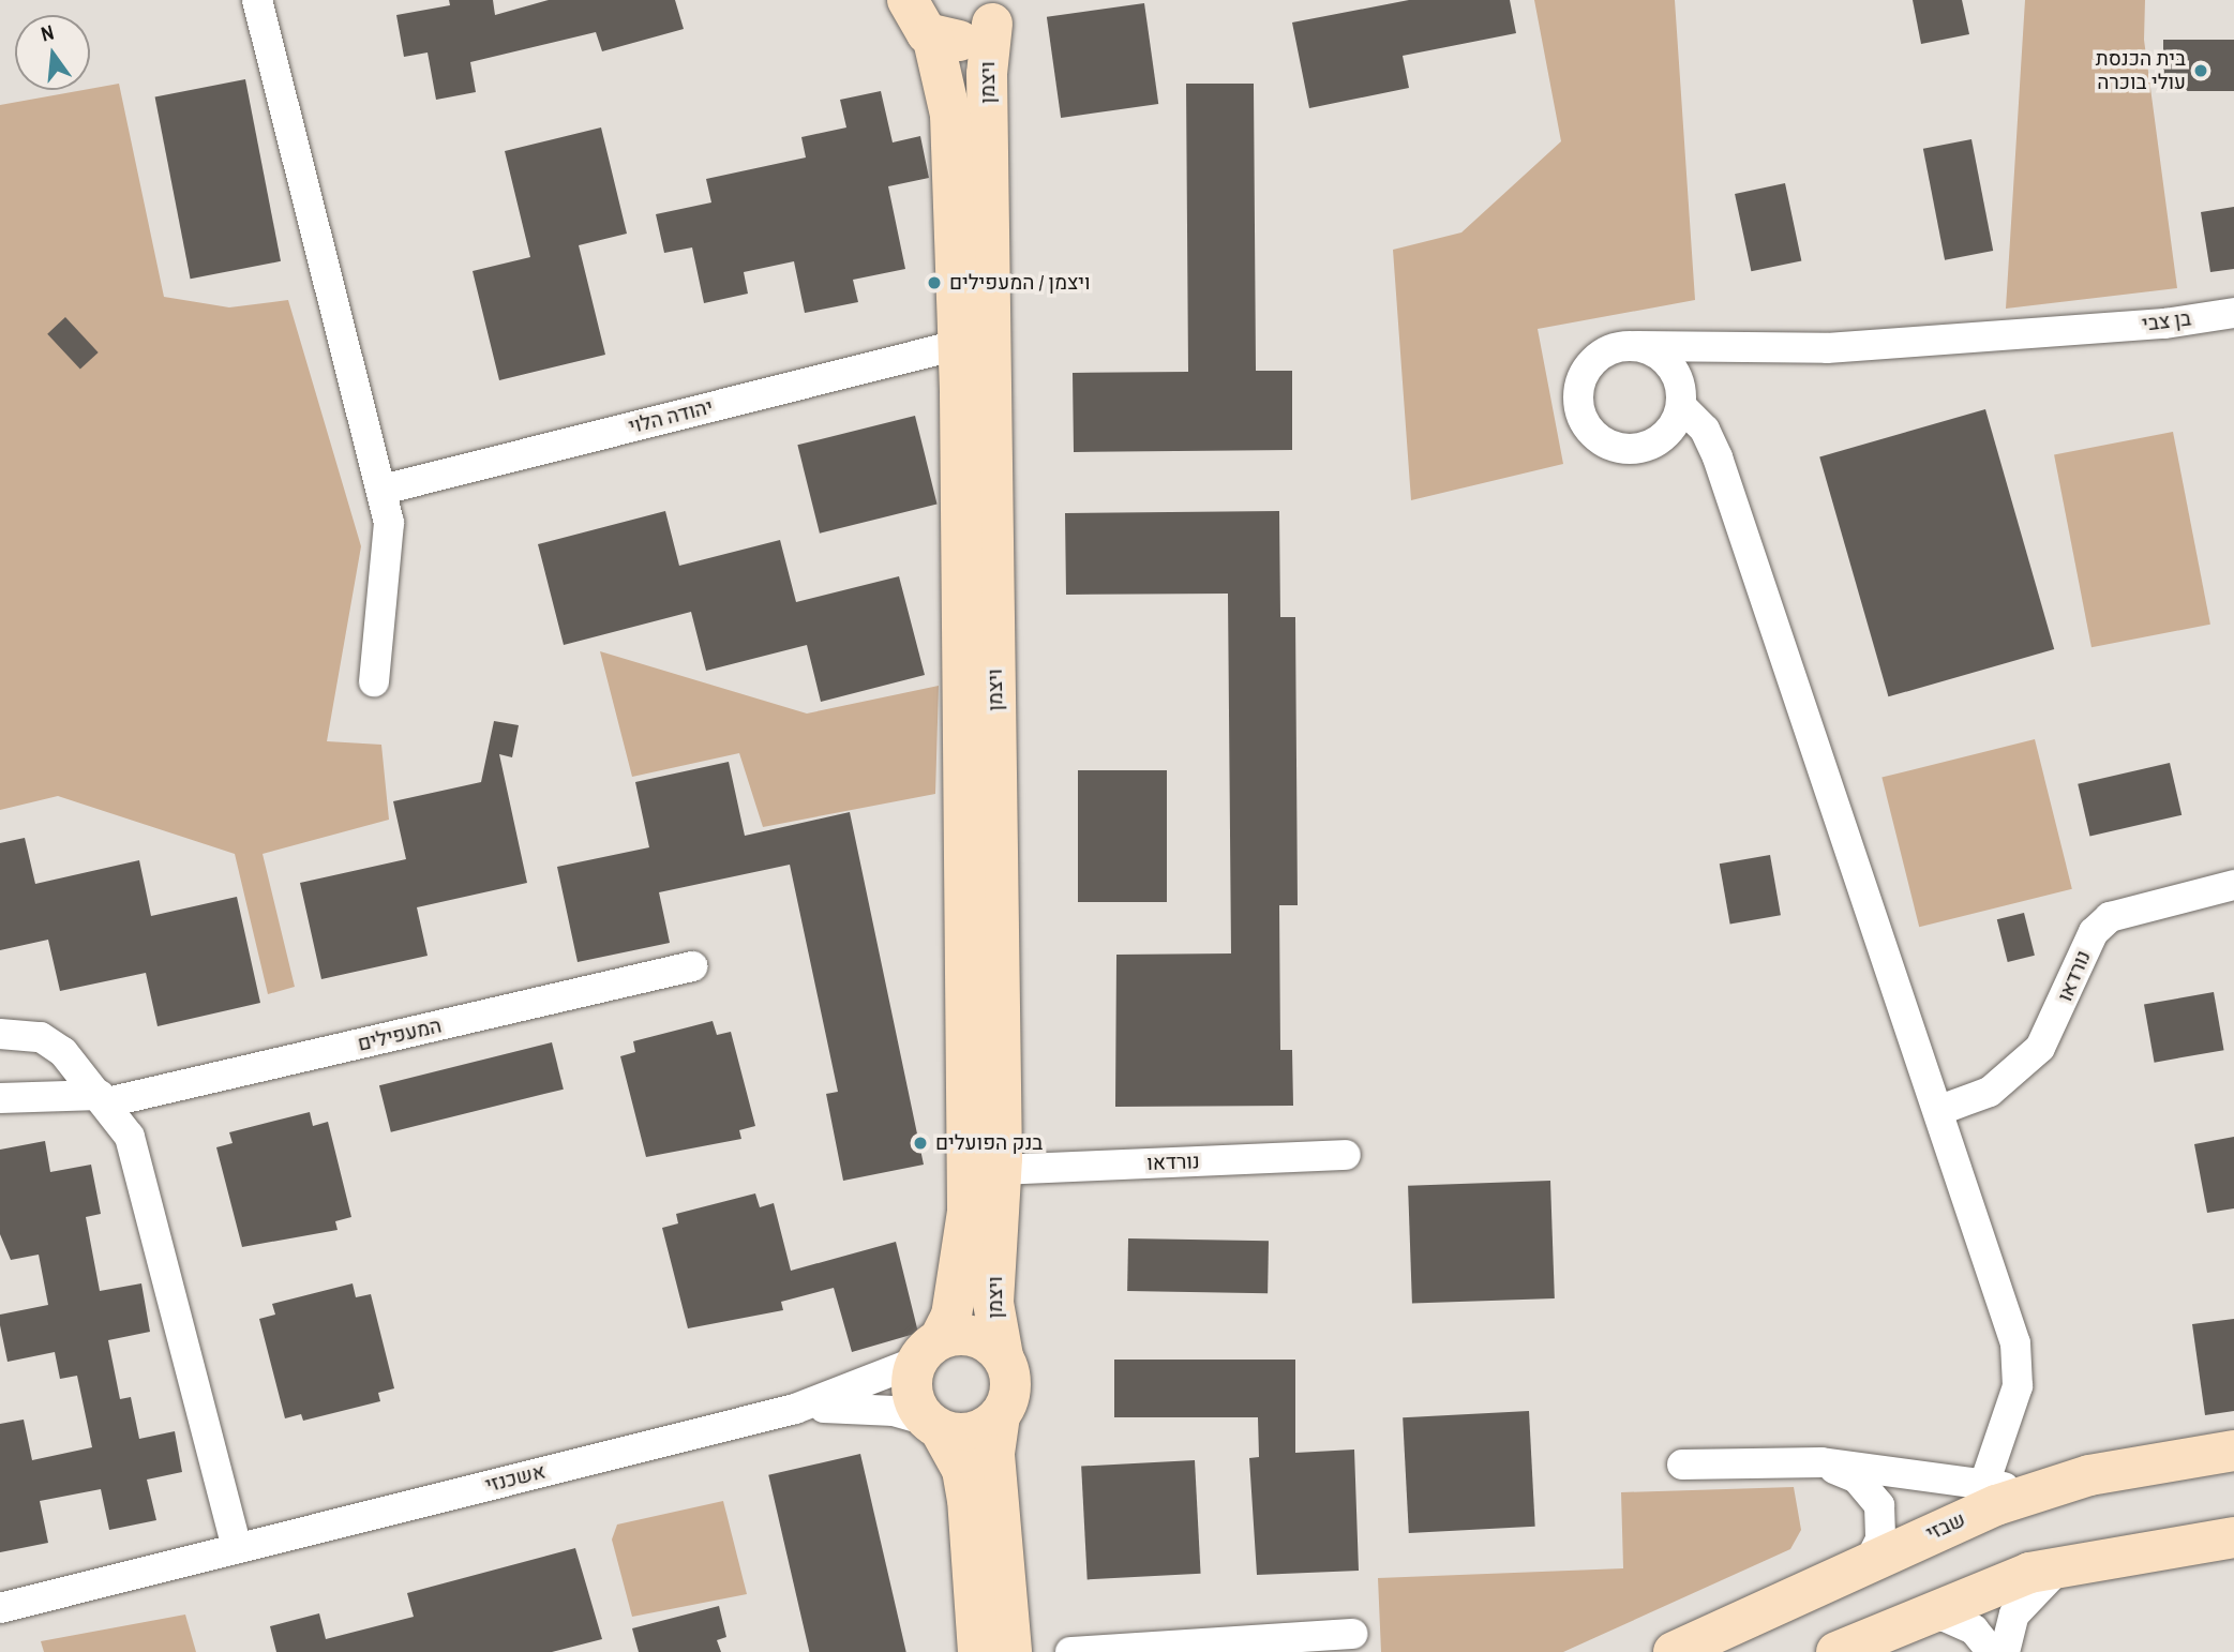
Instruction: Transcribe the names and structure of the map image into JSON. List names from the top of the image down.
{
  "streets": {
    "street": [
      "ויצמן",
      "בן צבי",
      "יהודה הלוי",
      "נורדאו",
      "המעפילים",
      "אשכנזי",
      "שבזי"
    ]
  },
  "crossings": [
    ["ויצמן", "יהודה הלוי"],
    ["ויצמן", "נורדאו"],
    ["ויצמן", "אשכנזי"]
  ],
  "places": ["בית הכנסת עולי בוכרה", "ויצמן / המעפילים", "בנק הפועלים"],
  "north": "top"
}
